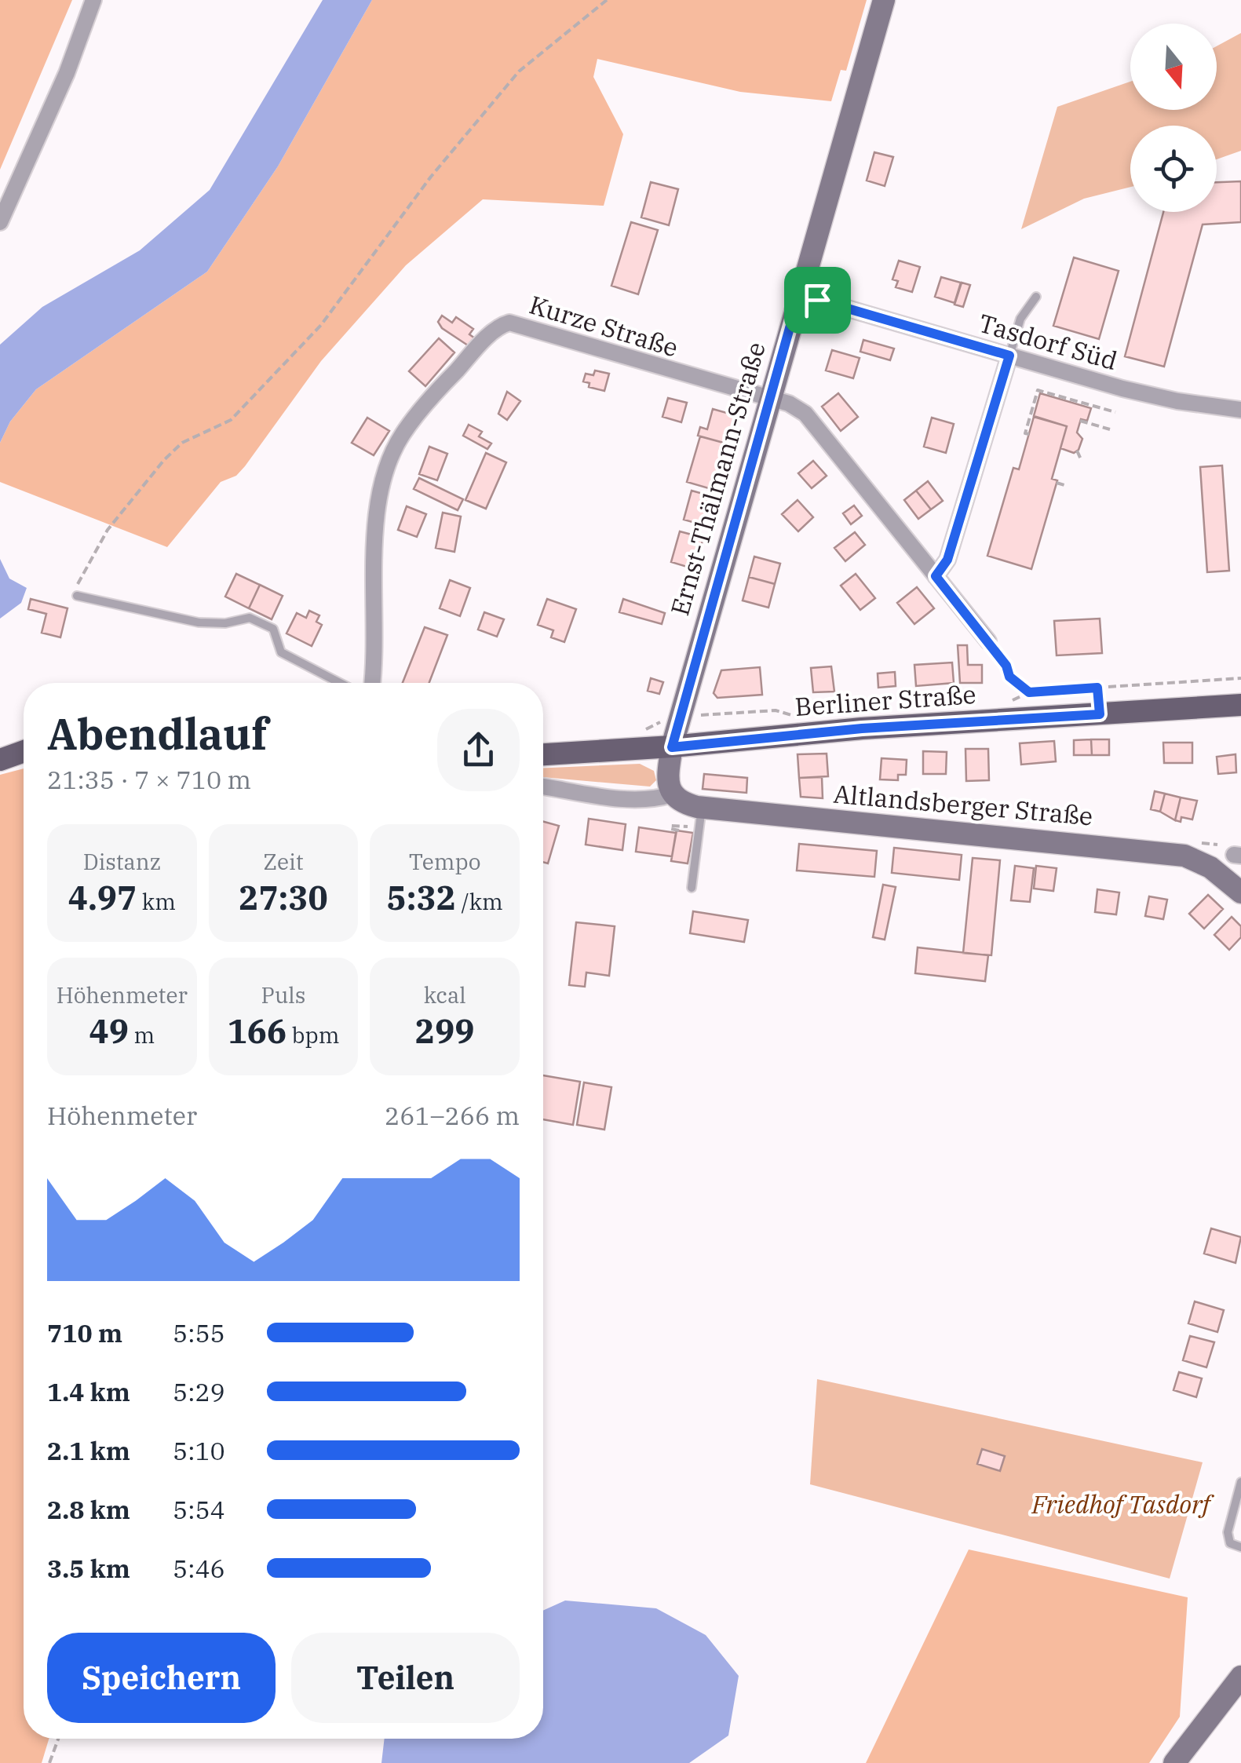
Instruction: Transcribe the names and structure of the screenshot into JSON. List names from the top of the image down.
{
  "streets": {
    "main road": ["Ernst-Thälmann-Straße", "Berliner Straße", "Altlandsberger Straße"],
    "street": ["Kurze Straße", "Tasdorf Süd"]
  },
  "crossings": [
    ["Kurze Straße", "Ernst-Thälmann-Straße"],
    ["Tasdorf Süd", "Ernst-Thälmann-Straße"],
    ["Ernst-Thälmann-Straße", "Berliner Straße"]
  ],
  "parks": ["Friedhof Tasdorf"],
  "north": "bottom",
  "page": {
    "heading": ["Abendlauf", "21:35 · 7 × 710 m"],
    "stats": [
      ["Distanz", "4.97 km"],
      ["Zeit", "27:30"],
      ["Tempo", "5:32 /km"],
      ["Höhenmeter", "49 m"],
      ["Puls", "166 bpm"],
      ["kcal", "299"]
    ],
    "chart": ["Höhenmeter", "261–266 m"],
    "list": [
      {
        "name": "710 m",
        "note": "5:55"
      },
      {
        "name": "1.4 km",
        "note": "5:29"
      },
      {
        "name": "2.1 km",
        "note": "5:10"
      },
      {
        "name": "2.8 km",
        "note": "5:54"
      },
      {
        "name": "3.5 km",
        "note": "5:46"
      }
    ],
    "buttons": ["Speichern", "Teilen"]
  }
}
